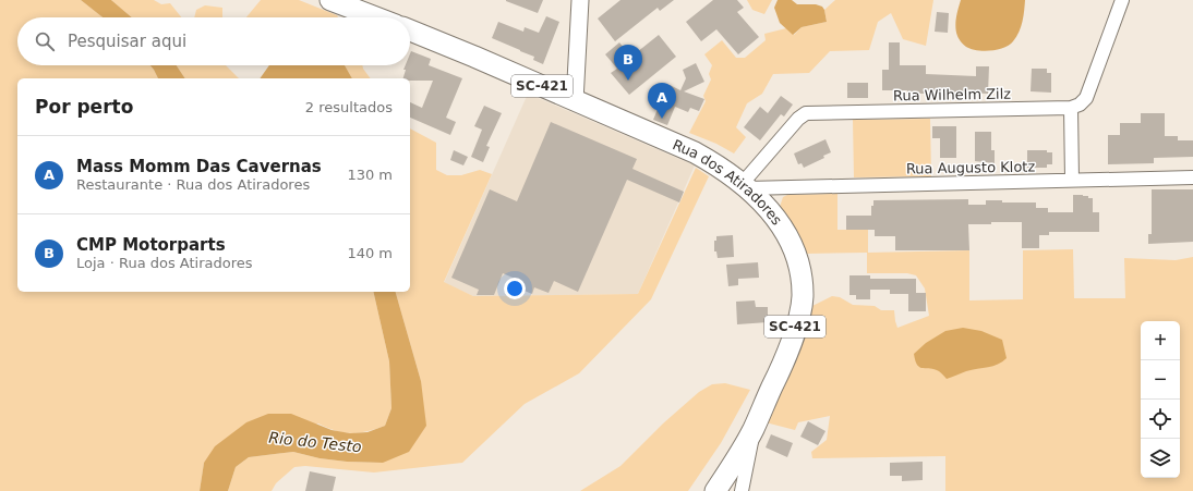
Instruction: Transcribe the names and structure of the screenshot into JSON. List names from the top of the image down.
{
  "streets": {
    "main road": ["SC-421", "Rua dos Atiradores"],
    "street": ["Rua Wilhelm Zilz", "Rua Augusto Klotz"]
  },
  "crossings": [
    ["Rua Wilhelm Zilz", "Rua Augusto Klotz"],
    ["Rua Wilhelm Zilz", "Rua dos Atiradores"],
    ["Rua Augusto Klotz", "Rua dos Atiradores"]
  ],
  "water": ["Rio do Testo"],
  "page": {
    "search": "Pesquisar aqui",
    "pins": ["B", "A"],
    "heading": ["Por perto", "2 resultados"],
    "list": [
      {
        "mark": "A",
        "name": "Mass Momm Das Cavernas",
        "note": "Restaurante · Rua dos Atiradores",
        "value": "130 m"
      },
      {
        "mark": "B",
        "name": "CMP Motorparts",
        "note": "Loja · Rua dos Atiradores",
        "value": "140 m"
      }
    ],
    "map_buttons": ["+", "−"]
  }
}
